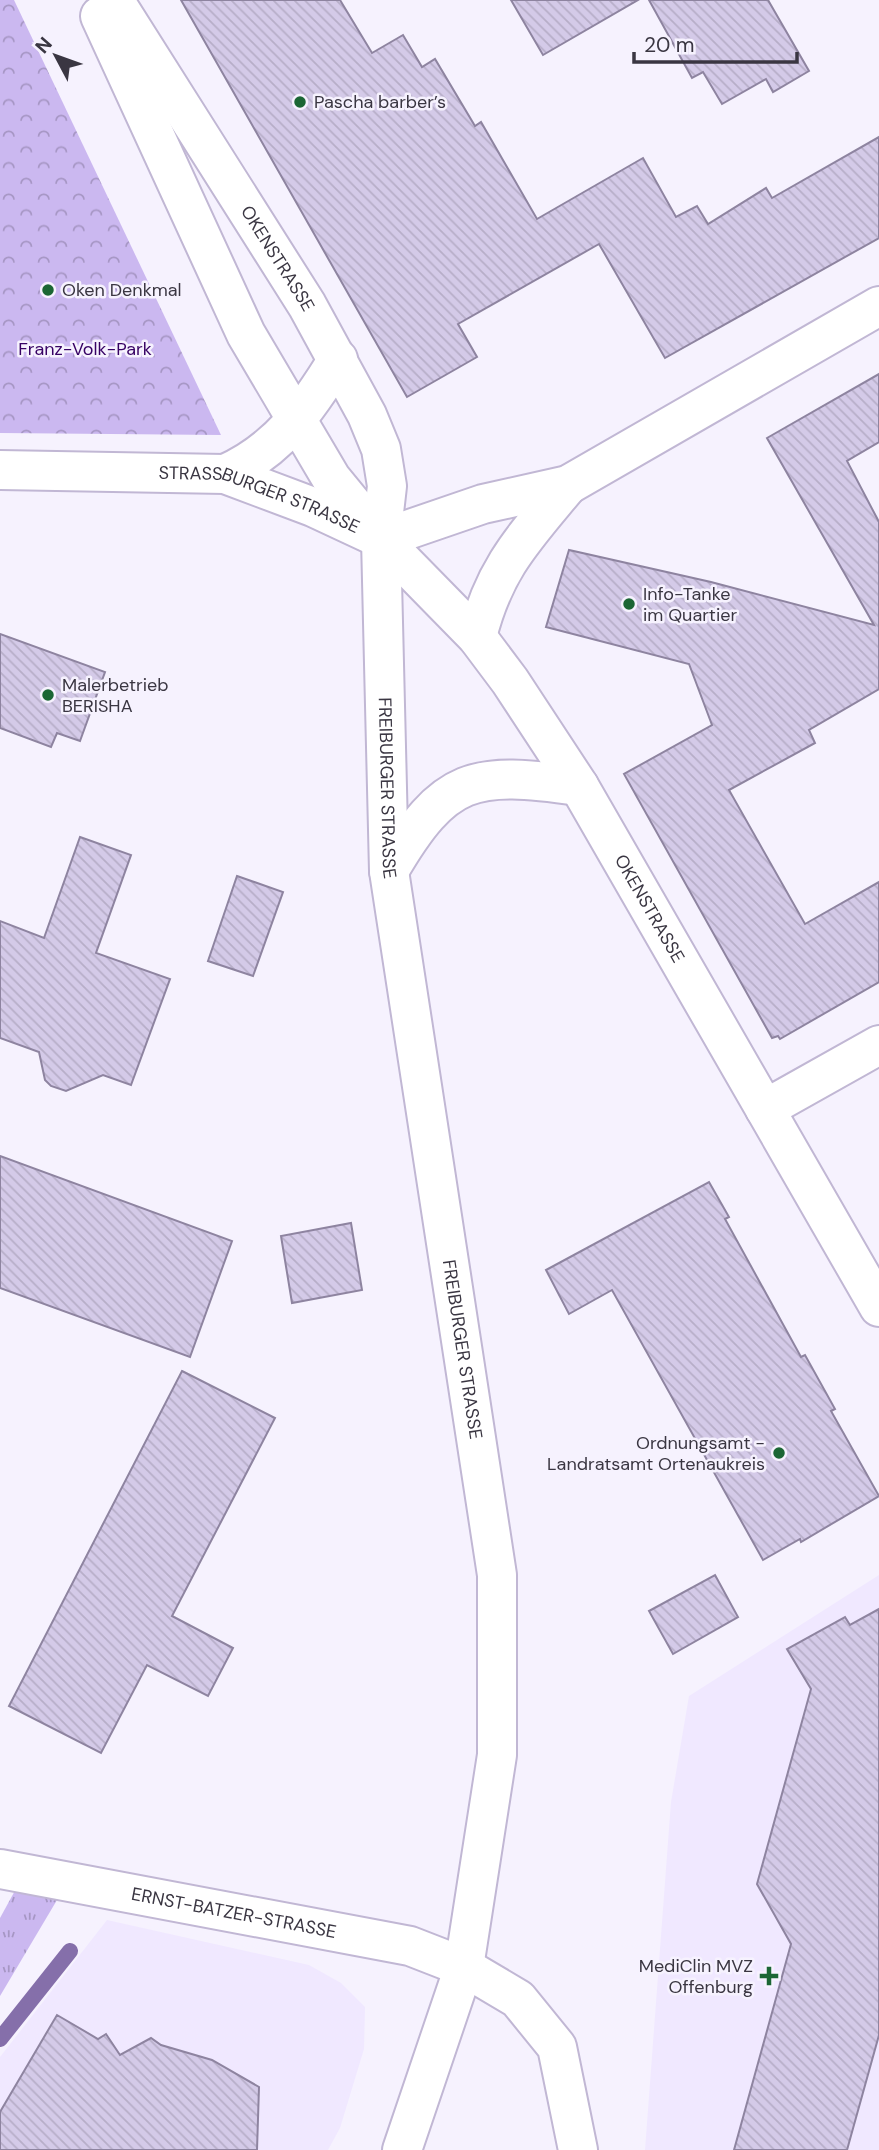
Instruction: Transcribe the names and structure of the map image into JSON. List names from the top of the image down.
{
  "streets": {
    "main road": [
      "OKENSTRASSE",
      "STRASSBURGER STRASSE",
      "FREIBURGER STRASSE",
      "ERNST-BATZER-STRASSE"
    ]
  },
  "crossings": [
    ["OKENSTRASSE", "STRASSBURGER STRASSE"],
    ["OKENSTRASSE", "FREIBURGER STRASSE"],
    ["STRASSBURGER STRASSE", "FREIBURGER STRASSE"],
    ["FREIBURGER STRASSE", "ERNST-BATZER-STRASSE"]
  ],
  "parks": ["Franz-Volk-Park"],
  "places": {
    "other": [
      "Pascha barber’s",
      "Oken Denkmal",
      "Info-Tanke im Quartier",
      "Malerbetrieb BERISHA",
      "Ordnungsamt - Landratsamt Ortenaukreis"
    ],
    "health": ["MediClin MVZ Offenburg"]
  },
  "scale_bar": "20 m",
  "north": "top left"
}
